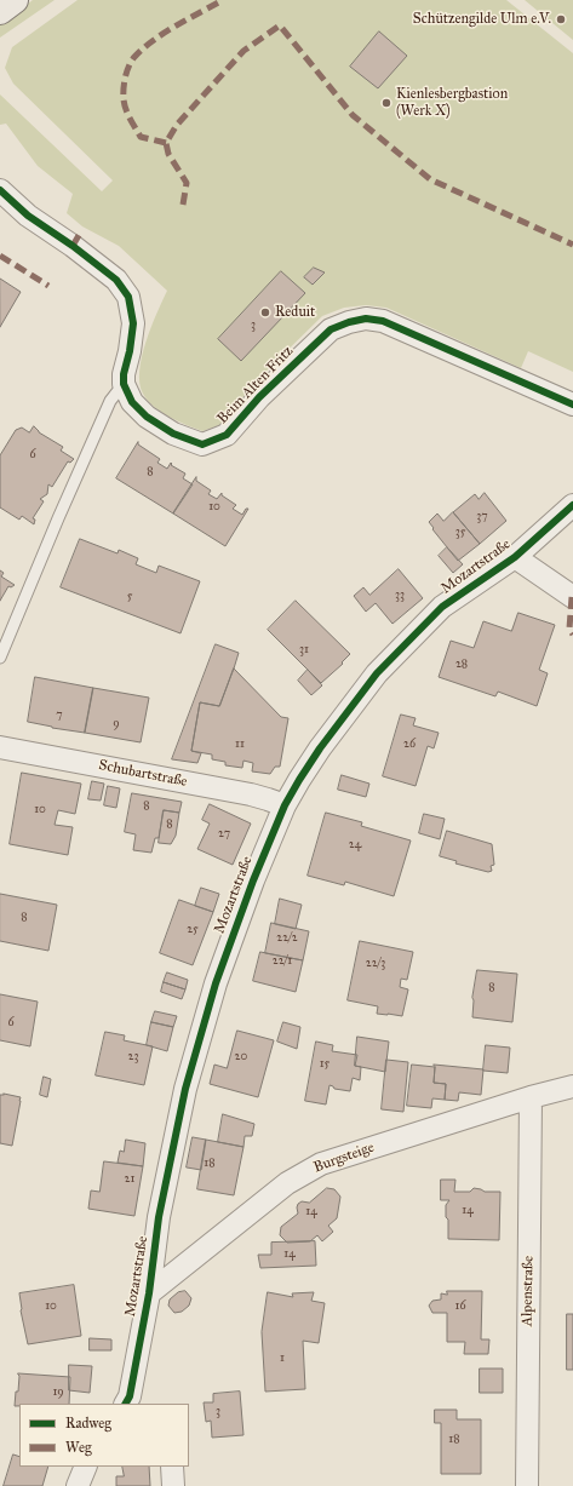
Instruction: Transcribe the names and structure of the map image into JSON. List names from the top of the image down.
{
  "streets": {
    "street": [
      "Beim Alten Fritz",
      "Mozartstraße",
      "Schubartstraße",
      "Burgsteige",
      "Alpenstraße"
    ]
  },
  "crossings": [
    ["Mozartstraße", "Schubartstraße"],
    ["Mozartstraße", "Burgsteige"],
    ["Burgsteige", "Alpenstraße"]
  ],
  "places": ["Schützengilde Ulm e.V.", "Kienlesbergbastion (Werk X)", "Reduit"],
  "house_numbers": [
    "3",
    "6",
    "8",
    "10",
    "37",
    "35",
    "33",
    "5",
    "31",
    "28",
    "7",
    "9",
    "11",
    "26",
    "8",
    "10",
    "8",
    "27",
    "24",
    "8",
    "25",
    "22/2",
    "22/1",
    "22/3",
    "8",
    "6",
    "23",
    "20",
    "15",
    "18",
    "21",
    "14",
    "14",
    "14",
    "10",
    "16",
    "1",
    "19",
    "3",
    "18"
  ],
  "legend": ["Radweg", "Weg"]
}
